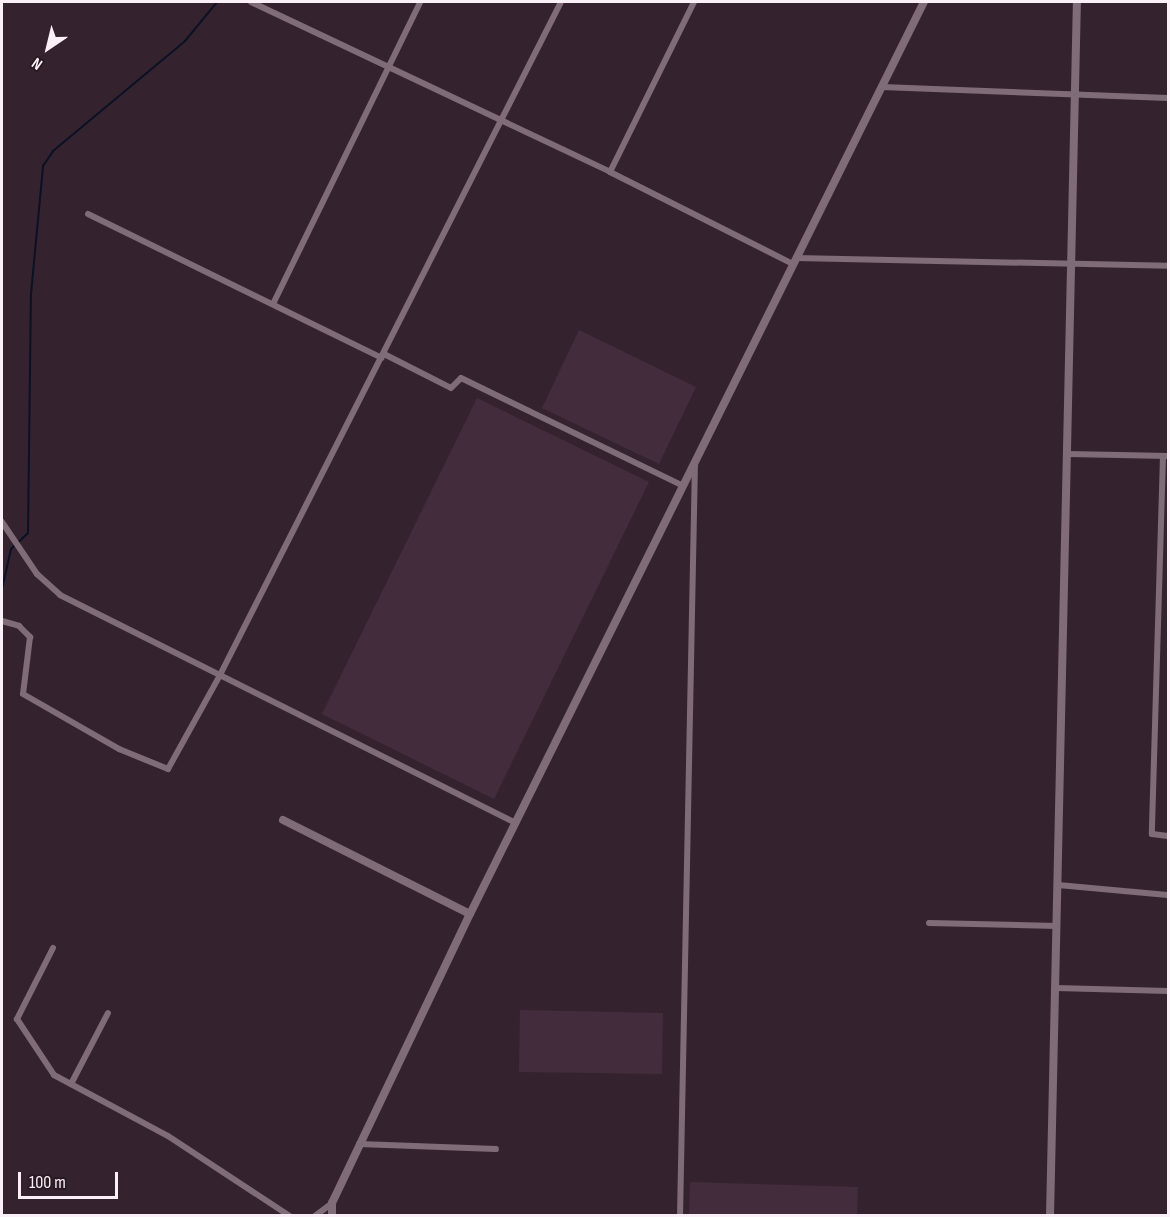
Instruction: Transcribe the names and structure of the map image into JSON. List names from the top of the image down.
{
  "scale_bar": "100 m",
  "north": "bottom left"
}
